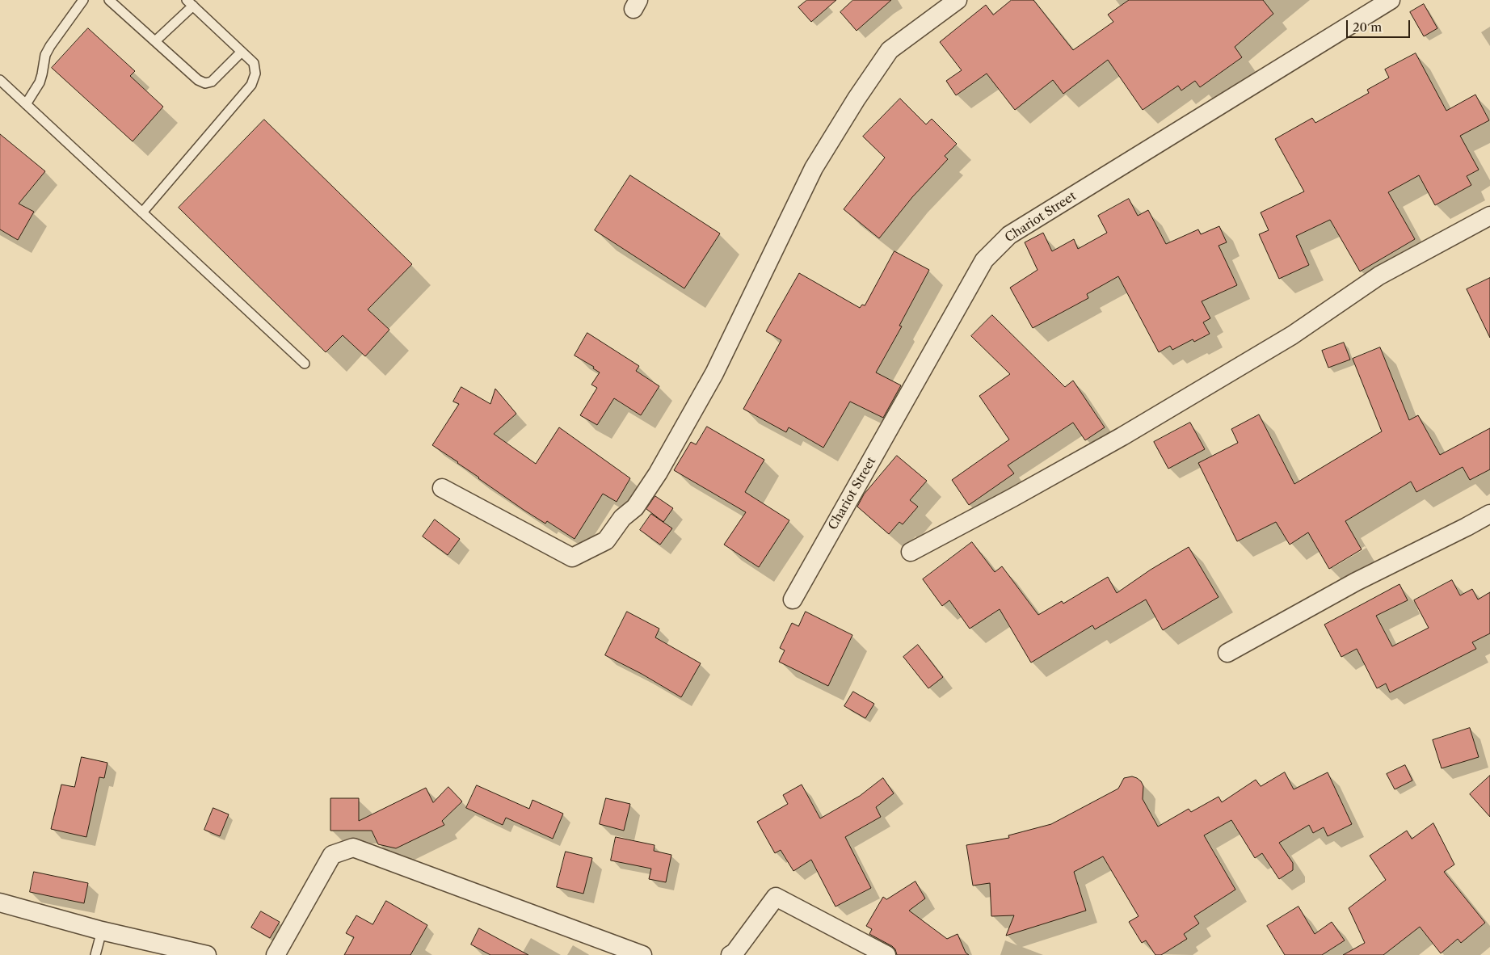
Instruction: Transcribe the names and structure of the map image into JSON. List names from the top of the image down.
{
  "streets": {
    "street": ["Chariot Street"]
  },
  "scale_bar": "20 m"
}
